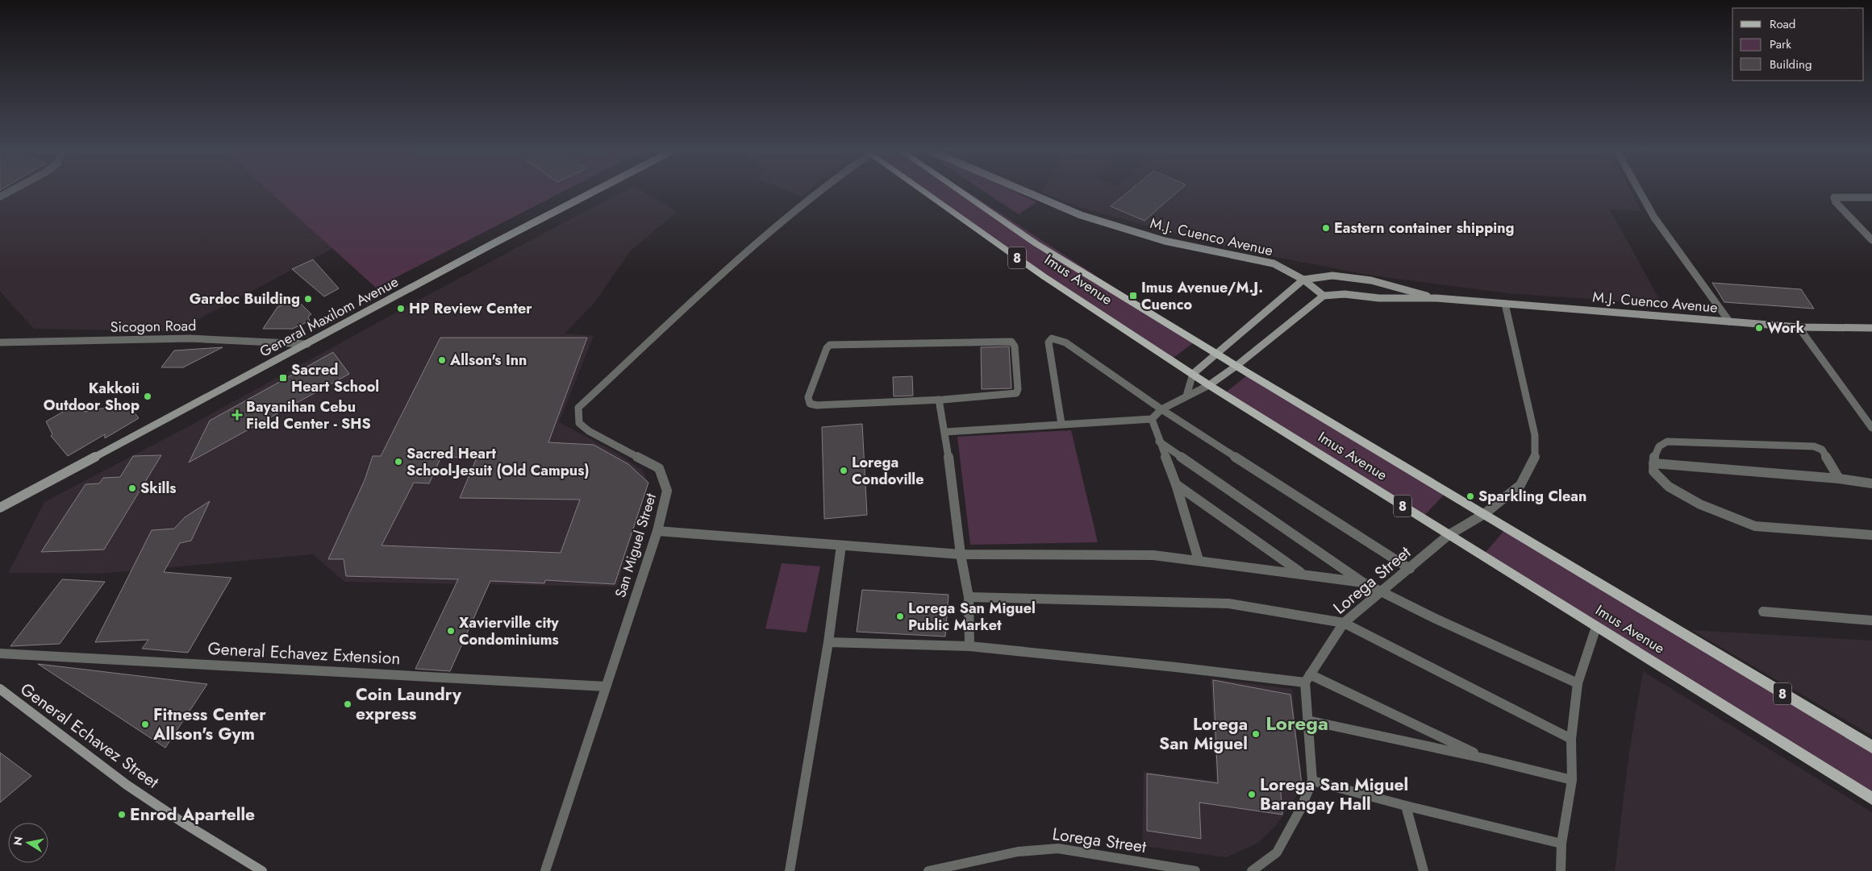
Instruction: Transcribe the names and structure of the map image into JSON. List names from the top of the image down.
{
  "streets": {
    "main road": [
      "M.J. Cuenco Avenue",
      "8",
      "Imus Avenue",
      "General Maxilom Avenue",
      "General Echavez Street"
    ],
    "street": [
      "Sicogon Road",
      "San Miguel Street",
      "Lorega Street",
      "General Echavez Extension"
    ]
  },
  "crossings": [
    ["M.J. Cuenco Avenue", "Lorega Street"],
    ["Imus Avenue", "Lorega Street"],
    ["General Maxilom Avenue", "Sicogon Road"],
    ["San Miguel Street", "General Echavez Extension"]
  ],
  "districts": ["Lorega"],
  "places": {
    "other": [
      "Eastern container shipping",
      "Gardoc Building",
      "HP Review Center",
      "Work",
      "Allson's Inn",
      "Kakkoii Outdoor Shop",
      "Sacred Heart School-Jesuit (Old Campus)",
      "Lorega Condoville",
      "Skills",
      "Sparkling Clean",
      "Lorega San Miguel Public Market",
      "Xavierville city Condominiums",
      "Coin Laundry express",
      "Fitness Center Allson's Gym",
      "Lorega San Miguel",
      "Lorega San Miguel Barangay Hall",
      "Enrod Apartelle"
    ],
    "transit": ["Imus Avenue/M.J. Cuenco", "Sacred Heart School"],
    "health": ["Bayanihan Cebu Field Center - SHS"]
  },
  "legend": ["Road", "Park", "Building"],
  "north": "left"
}
